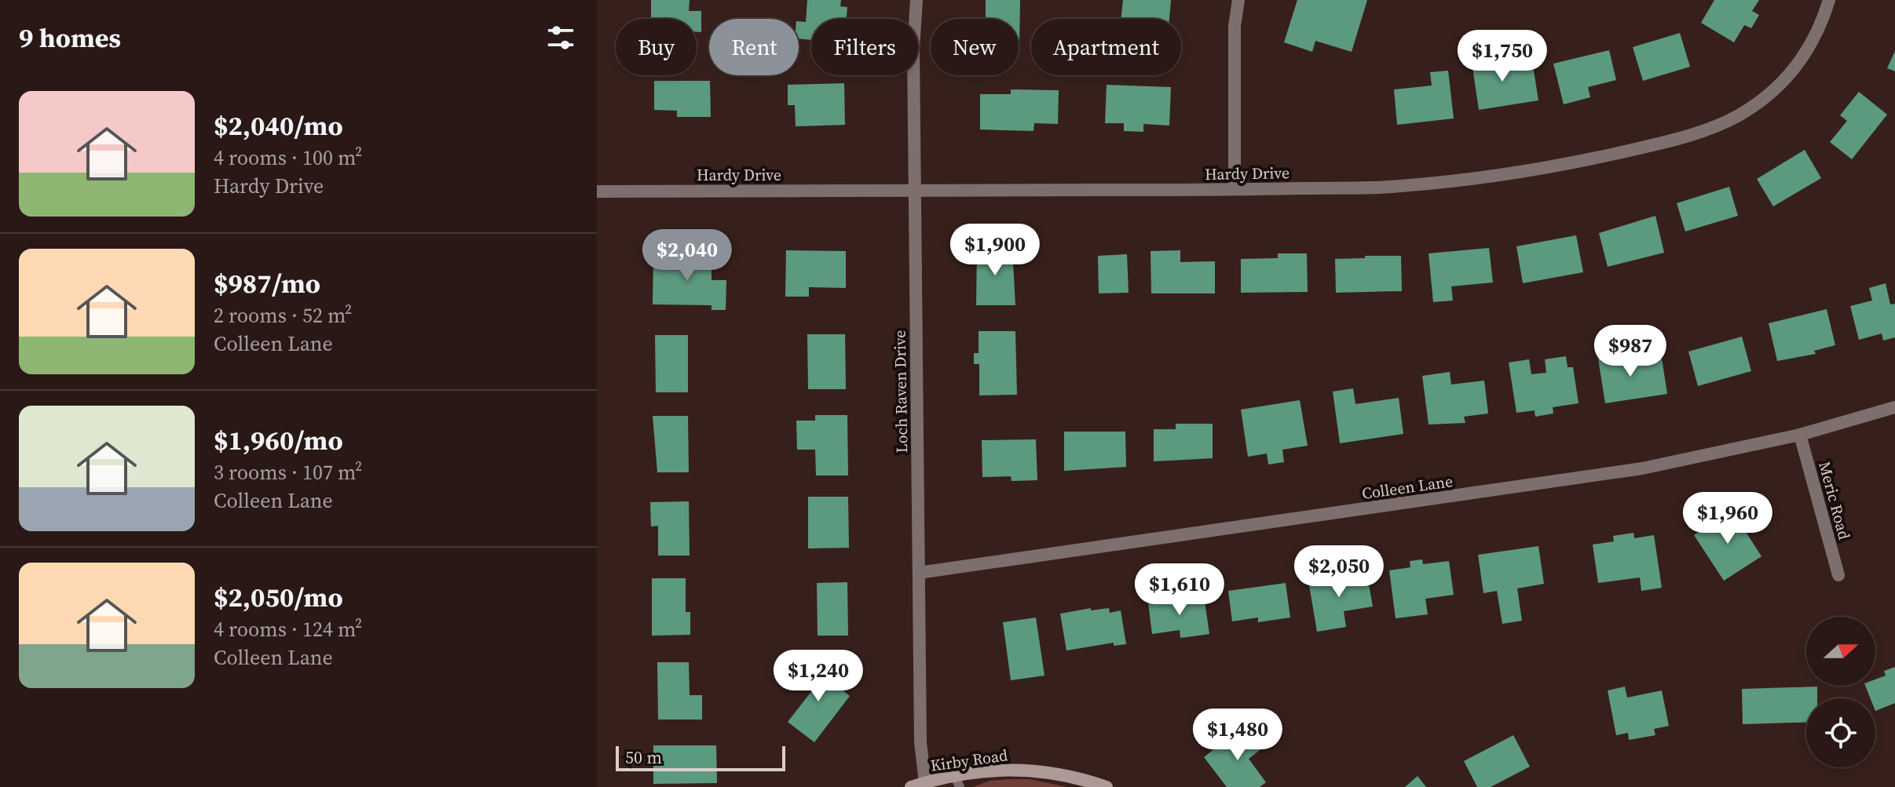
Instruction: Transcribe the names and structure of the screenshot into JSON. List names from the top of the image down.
{
  "streets": {
    "main road": ["Kirby Road"],
    "street": [
      "Hardy Drive",
      "Loch Raven Drive",
      "Colleen Lane",
      "Meric Road"
    ]
  },
  "crossings": [
    ["Hardy Drive", "Loch Raven Drive"],
    ["Loch Raven Drive", "Colleen Lane"],
    ["Loch Raven Drive", "Kirby Road"],
    ["Colleen Lane", "Meric Road"]
  ],
  "scale_bar": "50 m",
  "north": "right",
  "page": {
    "heading": "9 homes",
    "chip": [
      "Buy",
      "Rent",
      "Filters",
      "New",
      "Apartment"
    ],
    "price": [
      "$1,750",
      "$1,900",
      "$2,040",
      "$987",
      "$1,960",
      "$2,050",
      "$1,610",
      "$1,240",
      "$1,480"
    ],
    "list": [
      {
        "name": "$2,040/mo",
        "note": "4 rooms · 100 m² · Hardy Drive"
      },
      {
        "name": "$987/mo",
        "note": "2 rooms · 52 m² · Colleen Lane"
      },
      {
        "name": "$1,960/mo",
        "note": "3 rooms · 107 m² · Colleen Lane"
      },
      {
        "name": "$2,050/mo",
        "note": "4 rooms · 124 m² · Colleen Lane"
      }
    ],
    "scale": "50 m"
  }
}
